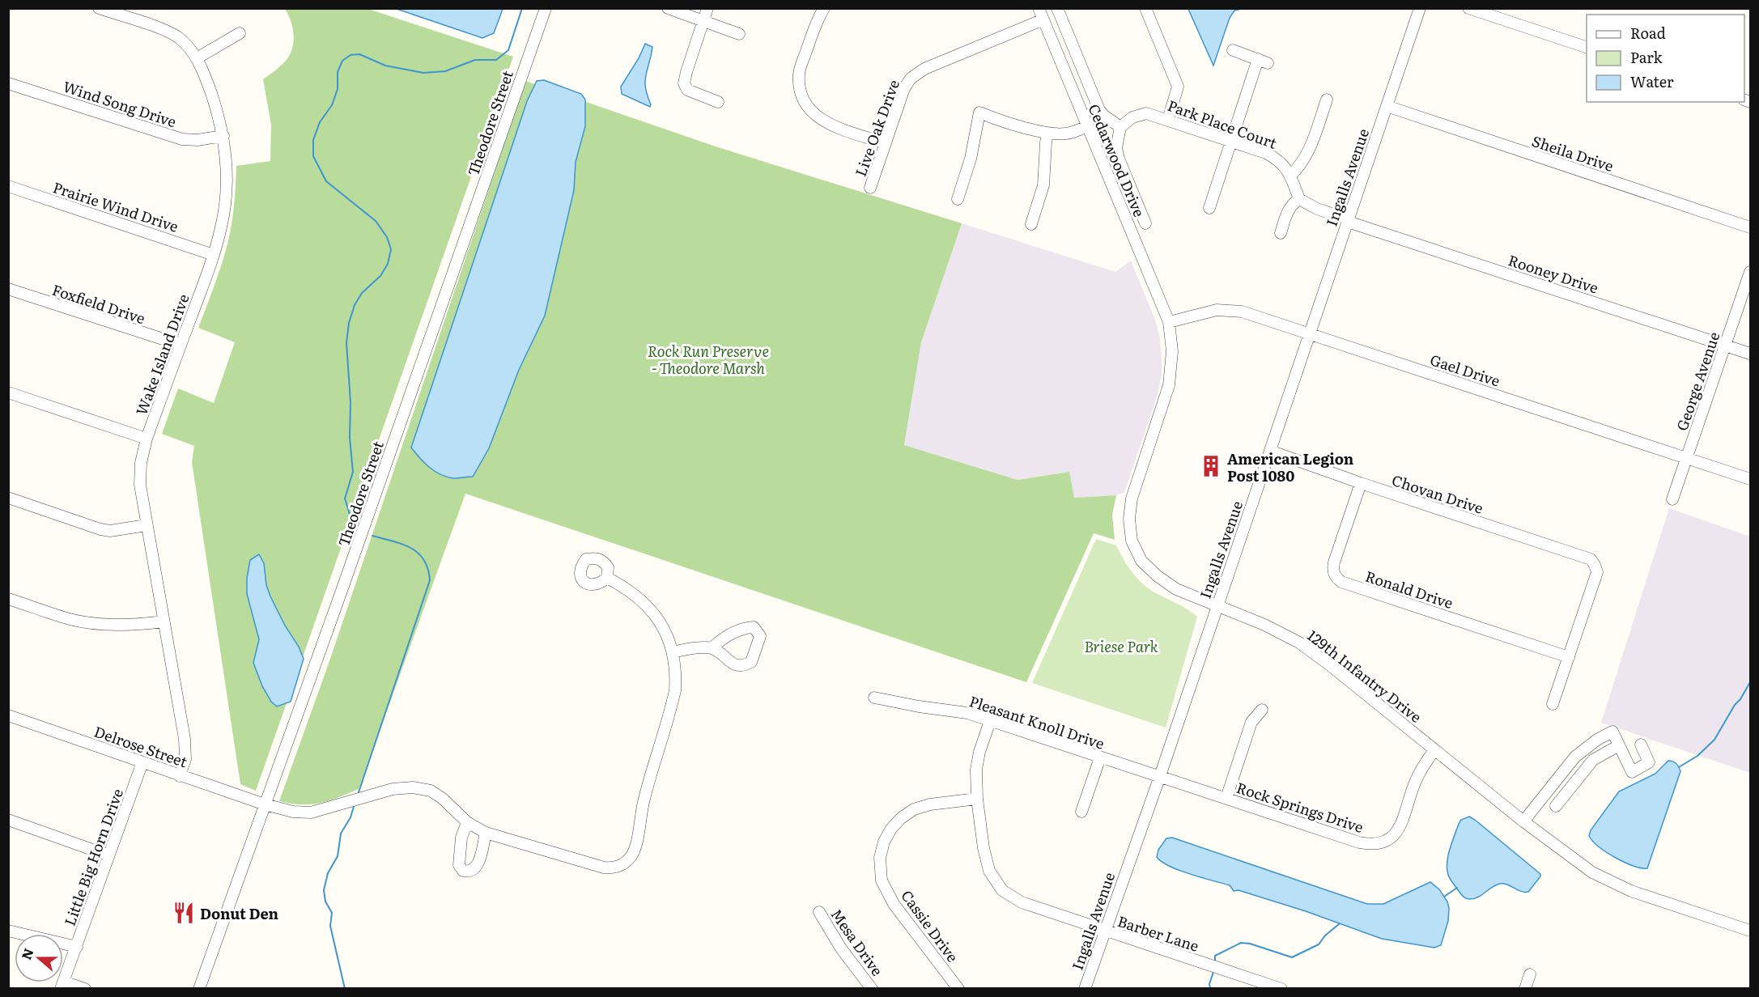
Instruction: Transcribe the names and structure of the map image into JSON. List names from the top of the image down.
{
  "streets": {
    "street": [
      "Wind Song Drive",
      "Theodore Street",
      "Park Place Court",
      "Live Oak Drive",
      "Sheila Drive",
      "Cedarwood Drive",
      "Ingalls Avenue",
      "Prairie Wind Drive",
      "Rooney Drive",
      "Foxfield Drive",
      "Wake Island Drive",
      "Gael Drive",
      "George Avenue",
      "Chovan Drive",
      "Ronald Drive",
      "129th Infantry Drive",
      "Pleasant Knoll Drive",
      "Delrose Street",
      "Rock Springs Drive",
      "Little Big Horn Drive",
      "Cassie Drive",
      "Barber Lane",
      "Mesa Drive"
    ]
  },
  "crossings": [
    ["Wind Song Drive", "Wake Island Drive"],
    ["Theodore Street", "Delrose Street"],
    ["Live Oak Drive", "Cedarwood Drive"],
    ["Sheila Drive", "Ingalls Avenue"],
    ["Cedarwood Drive", "Gael Drive"],
    ["Cedarwood Drive", "129th Infantry Drive"],
    ["Ingalls Avenue", "Rooney Drive"],
    ["Ingalls Avenue", "Gael Drive"],
    ["Ingalls Avenue", "Chovan Drive"],
    ["Ingalls Avenue", "129th Infantry Drive"],
    ["Ingalls Avenue", "Pleasant Knoll Drive"],
    ["Ingalls Avenue", "Rock Springs Drive"],
    ["Ingalls Avenue", "Barber Lane"],
    ["Prairie Wind Drive", "Wake Island Drive"],
    ["Rooney Drive", "George Avenue"],
    ["Foxfield Drive", "Wake Island Drive"],
    ["Wake Island Drive", "Delrose Street"],
    ["Gael Drive", "George Avenue"],
    ["Gael Drive", "129th Infantry Drive"],
    ["Chovan Drive", "Ronald Drive"],
    ["129th Infantry Drive", "Rock Springs Drive"],
    ["Pleasant Knoll Drive", "Rock Springs Drive"],
    ["Pleasant Knoll Drive", "Barber Lane"],
    ["Delrose Street", "Little Big Horn Drive"],
    ["Cassie Drive", "Barber Lane"]
  ],
  "parks": ["Rock Run Preserve - Theodore Marsh", "Briese Park"],
  "places": {
    "building": ["American Legion Post 1080"],
    "restaurant": ["Donut Den"]
  },
  "legend": ["Road", "Park", "Water"],
  "north": "left"
}
